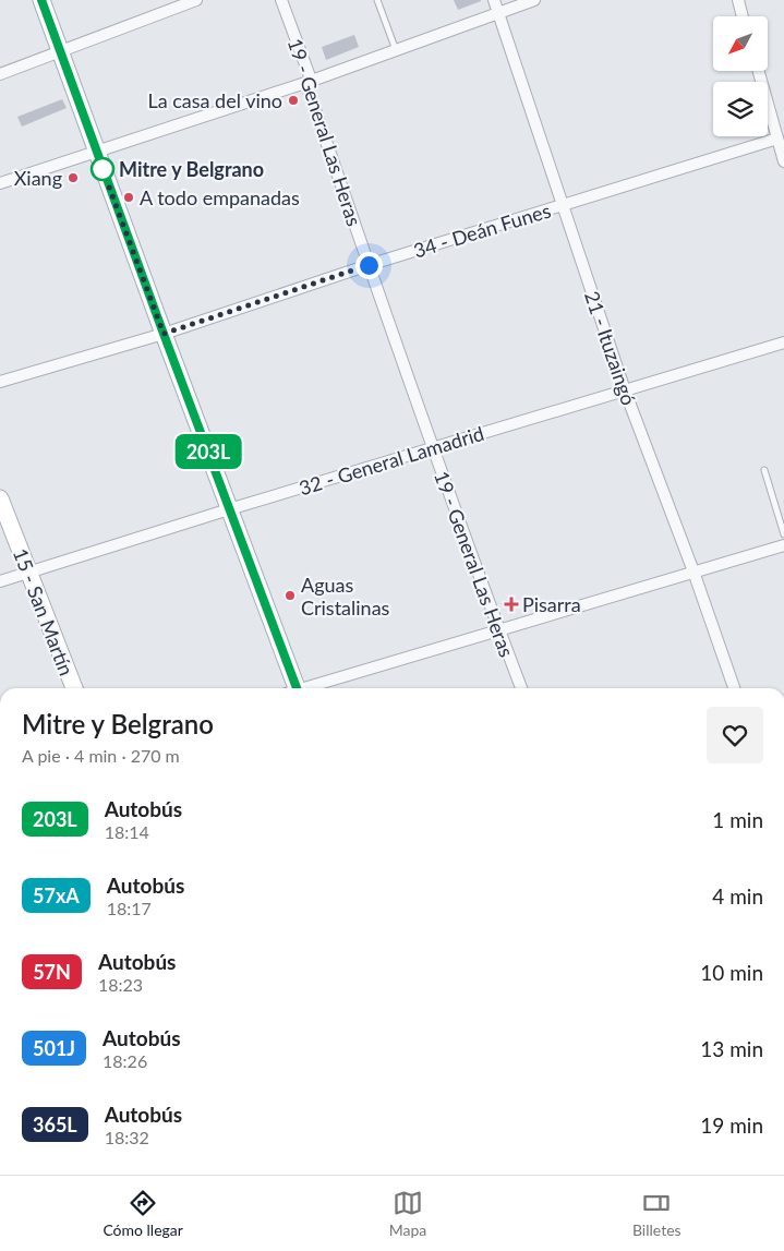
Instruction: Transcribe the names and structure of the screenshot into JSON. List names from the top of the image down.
{
  "streets": {
    "street": [
      "19 - General Las Heras",
      "34 - Deán Funes",
      "21 - Ituzaingó",
      "32 - General Lamadrid",
      "15 - San Martín"
    ]
  },
  "crossings": [
    ["19 - General Las Heras", "34 - Deán Funes"],
    ["19 - General Las Heras", "32 - General Lamadrid"],
    ["34 - Deán Funes", "21 - Ituzaingó"],
    ["21 - Ituzaingó", "32 - General Lamadrid"],
    ["32 - General Lamadrid", "15 - San Martín"]
  ],
  "places": {
    "other": [
      "La casa del vino",
      "Mitre y Belgrano",
      "Xiang",
      "A todo empanadas",
      "Aguas Cristalinas"
    ],
    "health": ["Pisarra"]
  },
  "lines": ["bus line 203L"],
  "north": "bottom left",
  "page": {
    "on_map": "203L",
    "heading": ["Mitre y Belgrano", "A pie · 4 min · 270 m"],
    "list": [
      {
        "mark": "203L",
        "name": "Autobús",
        "note": "18:14",
        "value": "1 min"
      },
      {
        "mark": "57xA",
        "name": "Autobús",
        "note": "18:17",
        "value": "4 min"
      },
      {
        "mark": "57N",
        "name": "Autobús",
        "note": "18:23",
        "value": "10 min"
      },
      {
        "mark": "501J",
        "name": "Autobús",
        "note": "18:26",
        "value": "13 min"
      },
      {
        "mark": "365L",
        "name": "Autobús",
        "note": "18:32",
        "value": "19 min"
      }
    ],
    "tabs": ["Cómo llegar", "Mapa", "Billetes"]
  }
}
